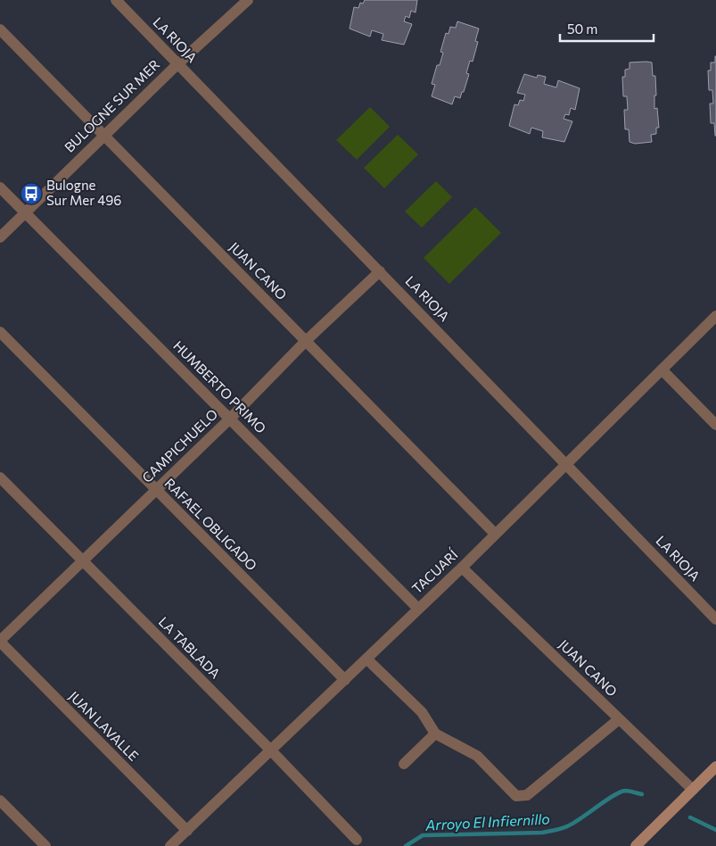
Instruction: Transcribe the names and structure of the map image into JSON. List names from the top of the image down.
{
  "streets": {
    "street": [
      "LA RIOJA",
      "BULOGNE SUR MER",
      "JUAN CANO",
      "HUMBERTO PRIMO",
      "CAMPICHUELO",
      "RAFAEL OBLIGADO",
      "TACUARÍ",
      "LA TABLADA",
      "JUAN LAVALLE"
    ]
  },
  "crossings": [
    ["LA RIOJA", "BULOGNE SUR MER"],
    ["LA RIOJA", "CAMPICHUELO"],
    ["LA RIOJA", "TACUARÍ"],
    ["BULOGNE SUR MER", "JUAN CANO"],
    ["BULOGNE SUR MER", "HUMBERTO PRIMO"],
    ["JUAN CANO", "CAMPICHUELO"],
    ["JUAN CANO", "TACUARÍ"],
    ["HUMBERTO PRIMO", "CAMPICHUELO"],
    ["HUMBERTO PRIMO", "TACUARÍ"],
    ["CAMPICHUELO", "RAFAEL OBLIGADO"],
    ["CAMPICHUELO", "LA TABLADA"],
    ["CAMPICHUELO", "JUAN LAVALLE"],
    ["RAFAEL OBLIGADO", "TACUARÍ"],
    ["TACUARÍ", "LA TABLADA"],
    ["TACUARÍ", "JUAN LAVALLE"]
  ],
  "water": ["Arroyo El Infiernillo"],
  "places": {
    "bus stop": ["Bulogne Sur Mer 496"]
  },
  "scale_bar": "50 m"
}
